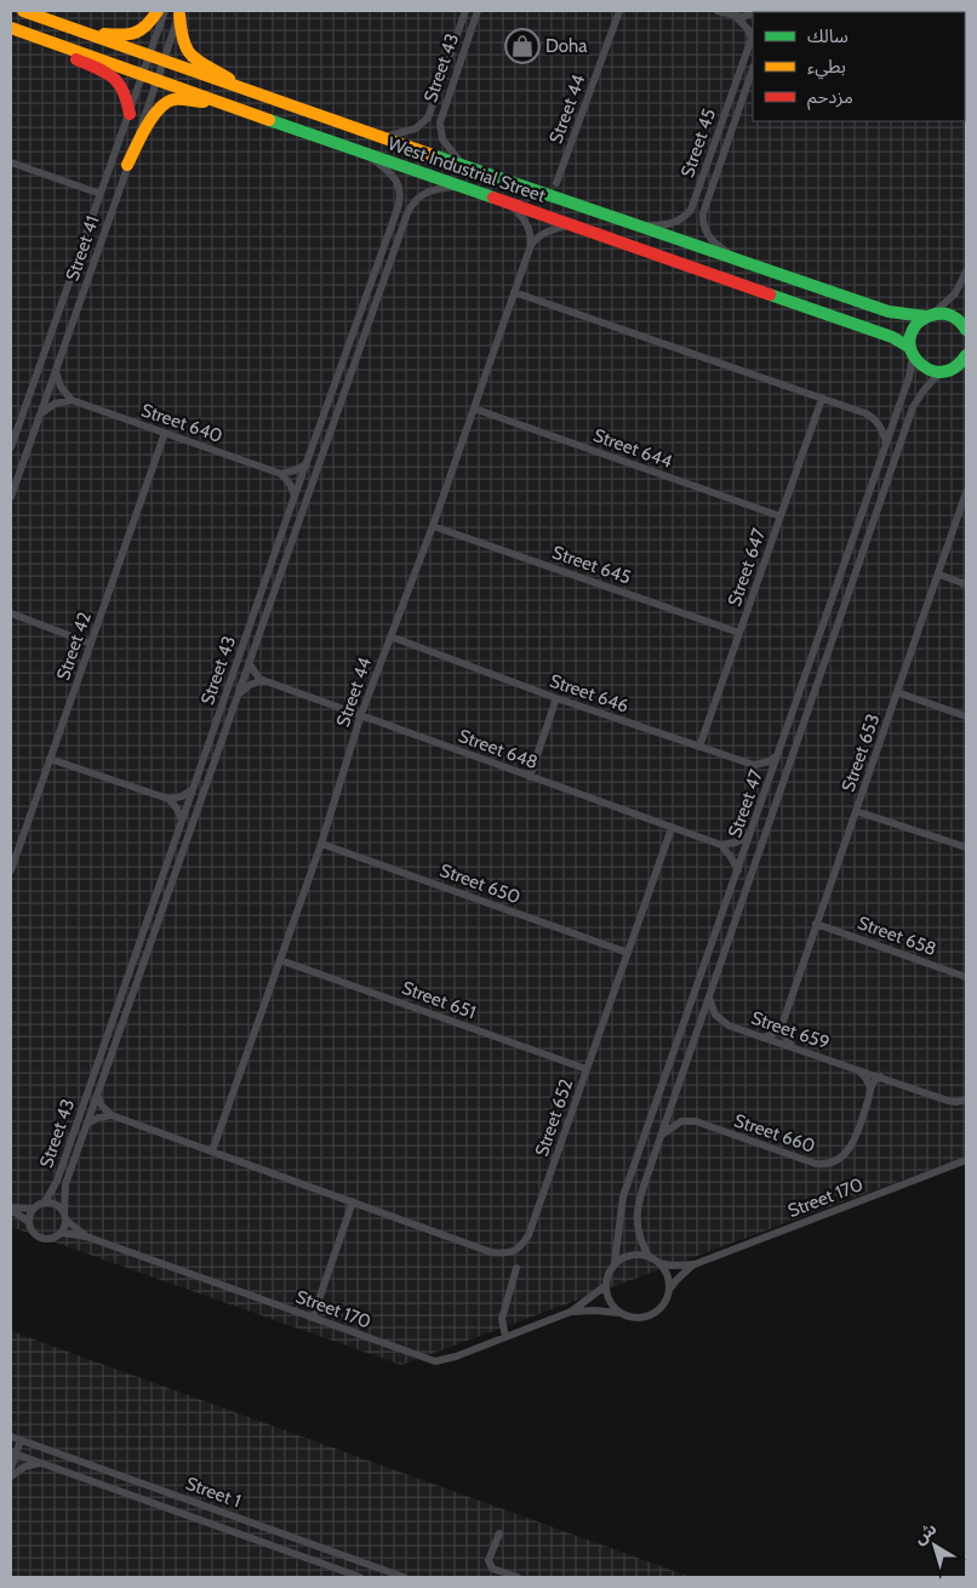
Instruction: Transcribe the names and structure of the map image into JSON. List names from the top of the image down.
{
  "streets": {
    "main road": ["West Industrial Street"],
    "street": [
      "Street 43",
      "Street 44",
      "Street 45",
      "Street 41",
      "Street 640",
      "Street 644",
      "Street 645",
      "Street 647",
      "Street 42",
      "Street 646",
      "Street 648",
      "Street 653",
      "Street 47",
      "Street 650",
      "Street 658",
      "Street 651",
      "Street 659",
      "Street 652",
      "Street 660",
      "Street 170",
      "Street 1"
    ]
  },
  "crossings": [
    ["Street 43", "West Industrial Street"],
    ["Street 43", "Street 170"],
    ["Street 44", "Street 644"],
    ["Street 44", "Street 645"],
    ["Street 44", "Street 646"],
    ["Street 44", "Street 648"],
    ["Street 44", "Street 650"],
    ["Street 44", "Street 651"],
    ["Street 44", "Street 652"],
    ["Street 45", "West Industrial Street"],
    ["West Industrial Street", "Street 41"],
    ["West Industrial Street", "Street 47"],
    ["Street 640", "Street 42"],
    ["Street 644", "Street 647"],
    ["Street 645", "Street 647"],
    ["Street 647", "Street 646"],
    ["Street 646", "Street 47"],
    ["Street 648", "Street 652"],
    ["Street 653", "Street 658"],
    ["Street 47", "Street 659"],
    ["Street 47", "Street 660"],
    ["Street 47", "Street 170"],
    ["Street 650", "Street 652"],
    ["Street 651", "Street 652"]
  ],
  "places": {
    "shop": ["Doha"]
  },
  "legend": ["سالك", "بطيء", "مزدحم"],
  "north": "top left"
}
